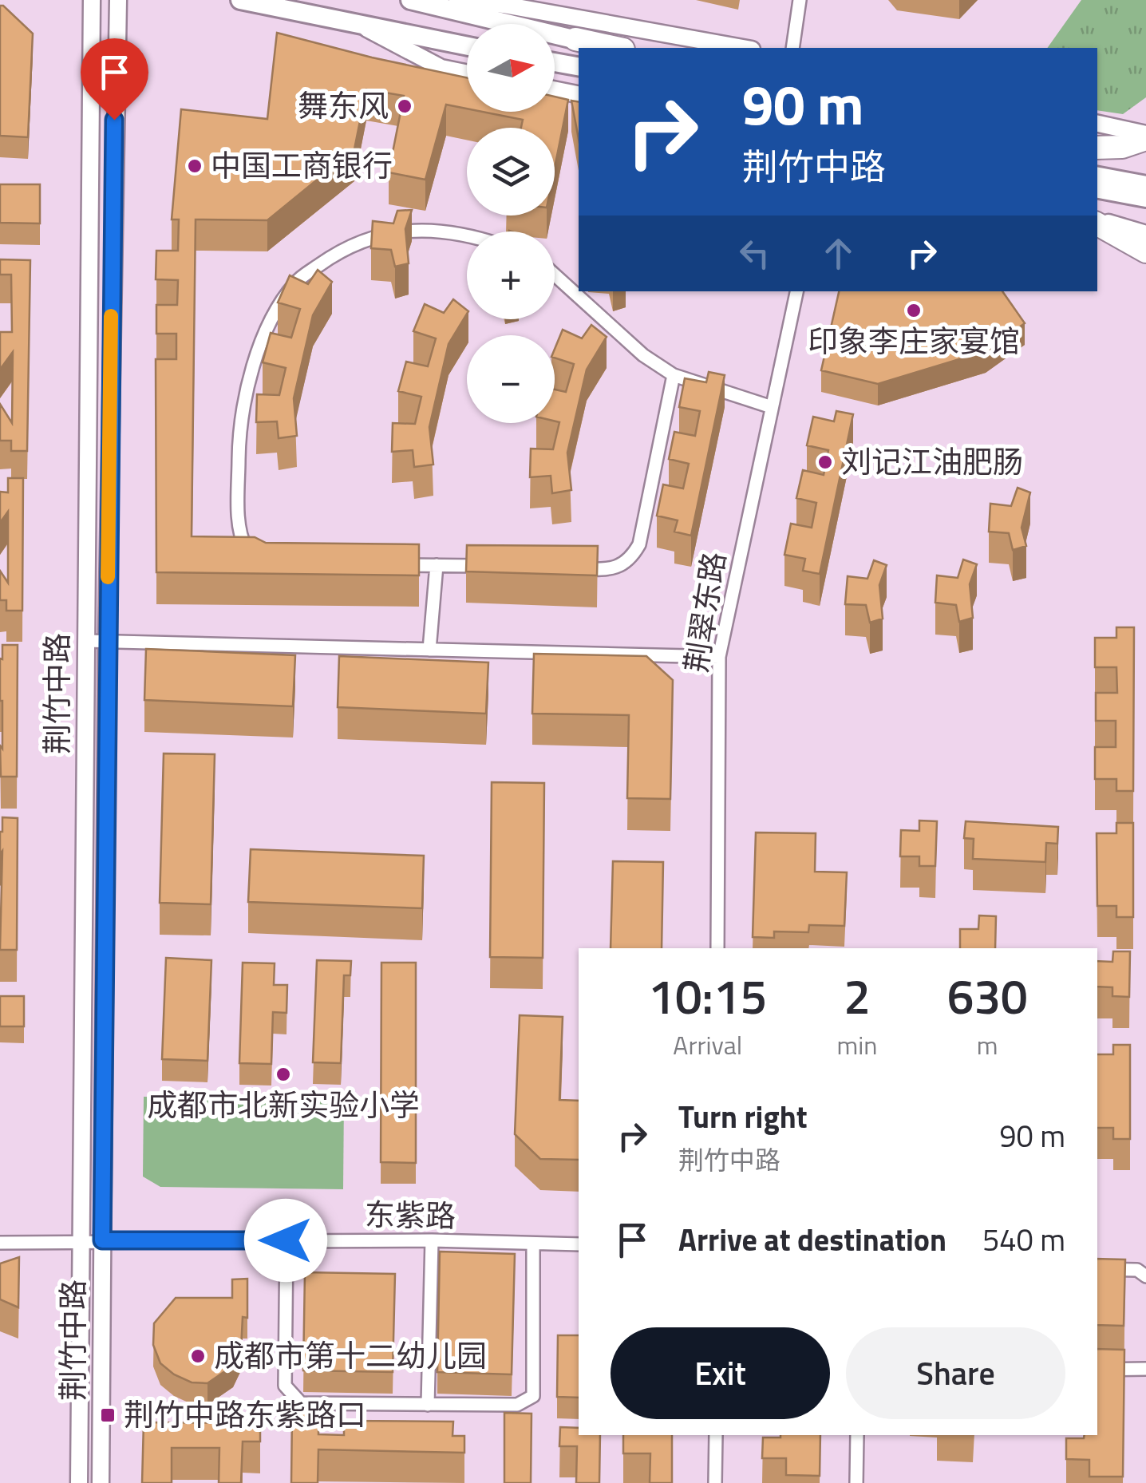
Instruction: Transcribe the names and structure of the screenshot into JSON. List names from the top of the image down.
{
  "streets": {
    "main road": ["荆竹中路"],
    "street": ["荆翠东路", "东紫路"]
  },
  "crossings": [
    ["荆竹中路", "东紫路"]
  ],
  "places": {
    "other": [
      "舞东风",
      "中国工商银行",
      "印象李庄家宴馆",
      "刘记江油肥肠",
      "成都市北新实验小学",
      "成都市第十二幼儿园"
    ],
    "transit": ["荆竹中路东紫路口"]
  },
  "north": "right",
  "page": {
    "map_buttons": ["+", "−"],
    "turn": ["90 m", "荆竹中路"],
    "eta": [
      "10:15",
      "Arrival",
      "2",
      "min",
      "630",
      "m"
    ],
    "list": [
      {
        "name": "Turn right",
        "note": "荆竹中路",
        "value": "90 m"
      },
      {
        "name": "Arrive at destination",
        "value": "540 m"
      }
    ],
    "buttons": ["Exit", "Share"]
  }
}
